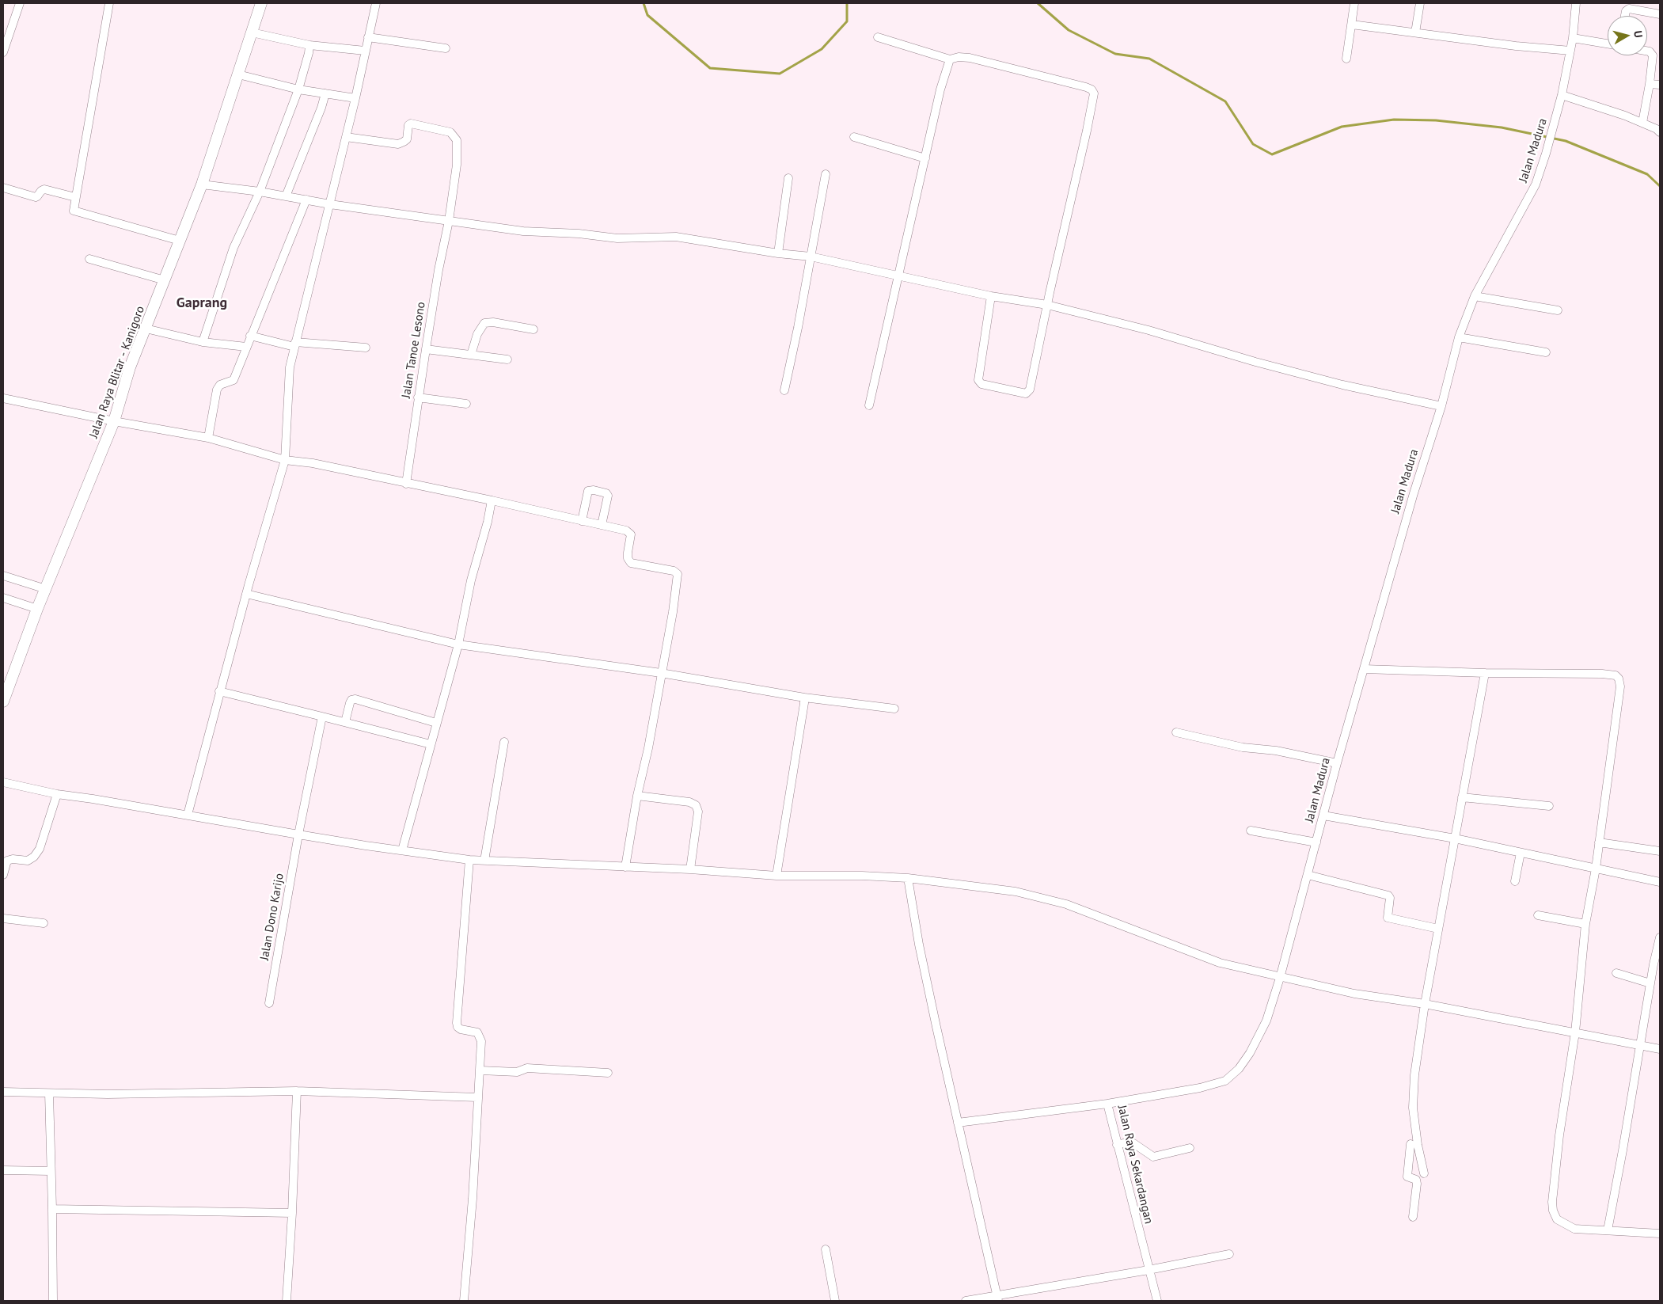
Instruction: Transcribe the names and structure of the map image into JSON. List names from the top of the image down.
{
  "streets": {
    "main road": ["Jalan Raya Blitar - Kanigoro"],
    "street": [
      "Jalan Madura",
      "Jalan Tanoe Lesono",
      "Jalan Dono Karijo",
      "Jalan Raya Sekardangan"
    ]
  },
  "crossings": [
    ["Jalan Madura", "Jalan Raya Sekardangan"]
  ],
  "districts": ["Gaprang"],
  "north": "right"
}
